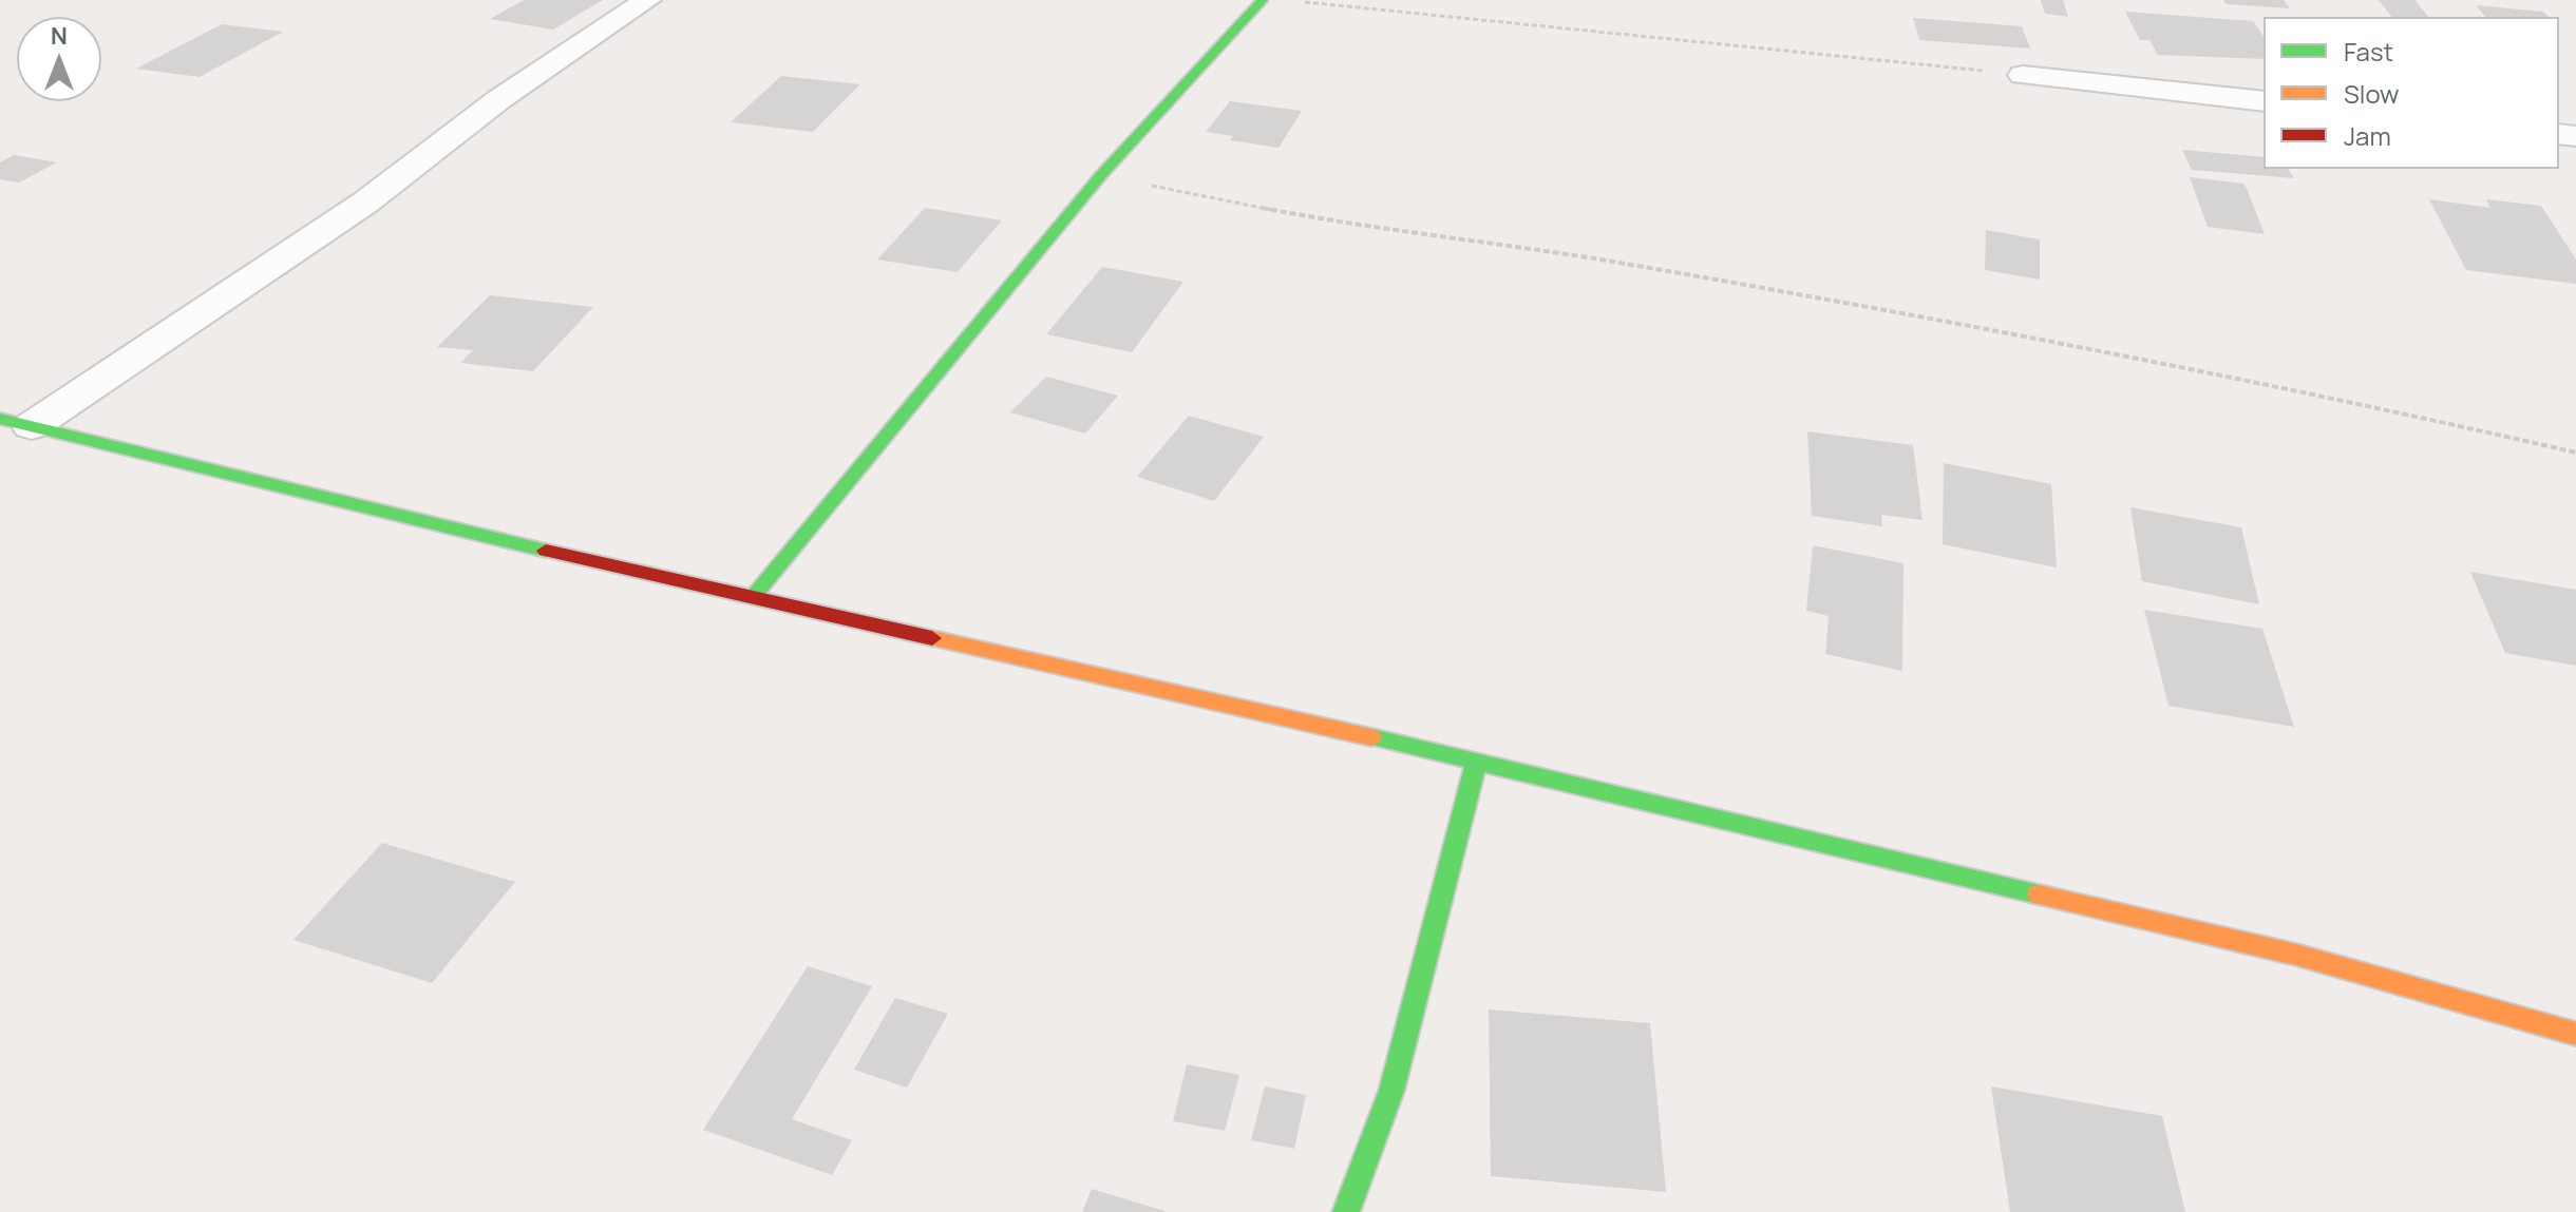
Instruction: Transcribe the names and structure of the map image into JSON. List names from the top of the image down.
{
  "legend": ["Fast", "Slow", "Jam"],
  "north": "top"
}
